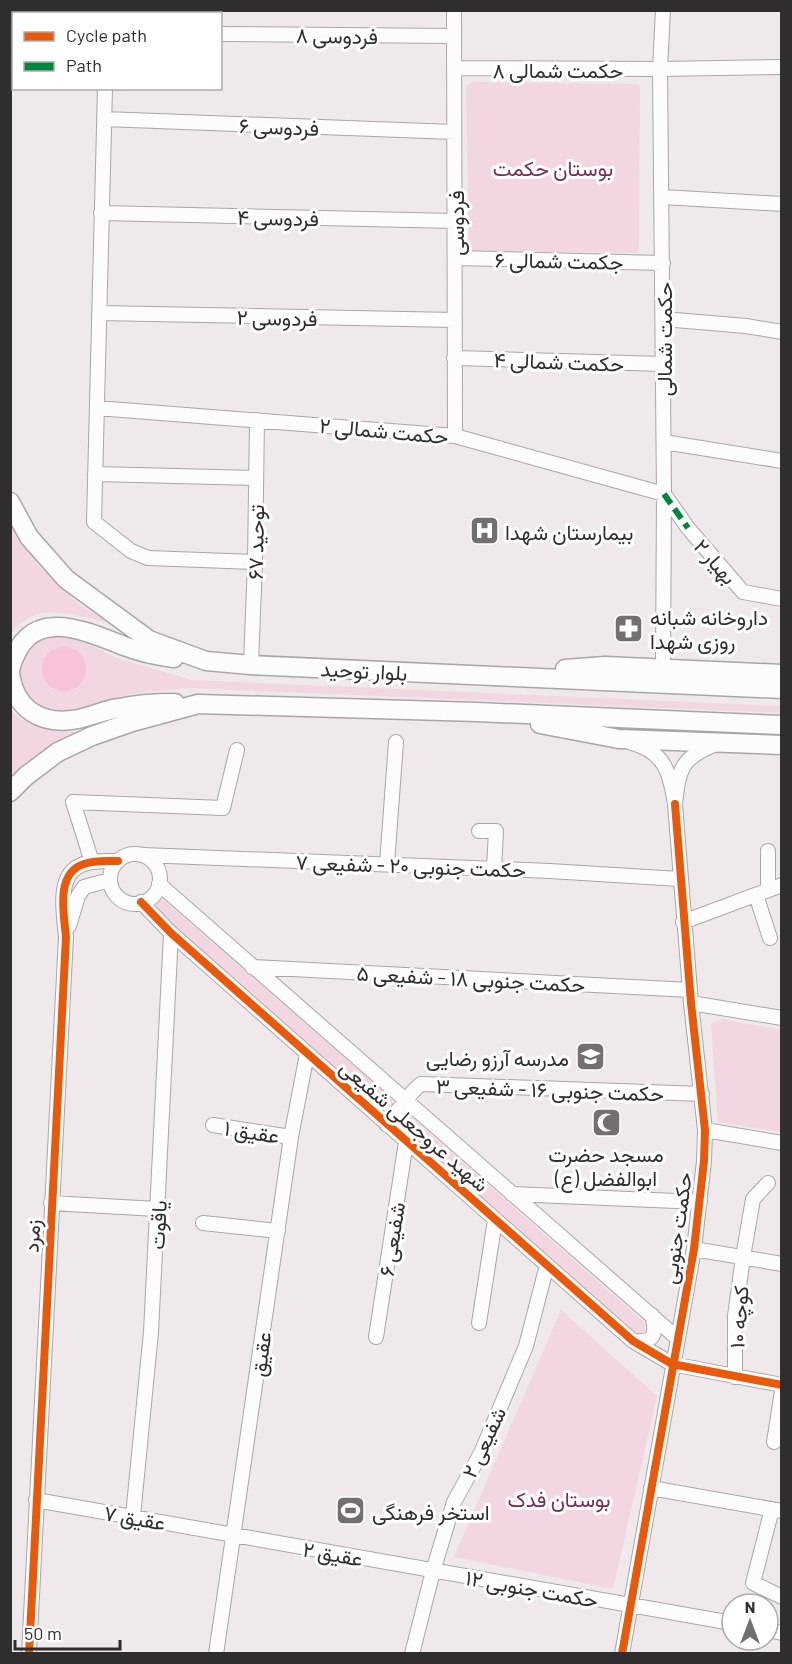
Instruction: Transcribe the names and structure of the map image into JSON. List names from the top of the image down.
{
  "streets": {
    "main road": ["بلوار توحید"],
    "street": [
      "فردوسی ۸",
      "حکمت شمالی ۸",
      "فردوسی ۶",
      "فردوسی ۴",
      "فردوسی",
      "جکمت شمالی ۶",
      "فردوسی ۲",
      "حکمت شمالی",
      "حکمت شمالی ۴",
      "حکمت شمالی ۲",
      "توحید ۶۷",
      "بهیار ۲",
      "حکمت جنوبی ۲۰ - شفیعی ۷",
      "حکمت جنوبی ۱۸ - شفیعی ۵",
      "حکمت جنوبی ۱۶ - شفیعی ۳",
      "شهید عروجعلی شفیعی",
      "عقیق ۱",
      "یاقوت",
      "حکمت جنوبی",
      "زمرد",
      "شفیعی ۶",
      "کوچه ۱۰",
      "عقیق",
      "شفیعی ۲",
      "عقیق ۷",
      "عقیق ۲",
      "حکمت جنوبی ۱۲"
    ]
  },
  "crossings": [
    ["فردوسی ۸", "فردوسی"],
    ["حکمت شمالی ۸", "فردوسی"],
    ["حکمت شمالی ۸", "حکمت شمالی"],
    ["فردوسی ۶", "فردوسی"],
    ["فردوسی ۴", "فردوسی"],
    ["فردوسی", "جکمت شمالی ۶"],
    ["فردوسی", "فردوسی ۲"],
    ["فردوسی", "حکمت شمالی ۴"],
    ["فردوسی", "حکمت شمالی ۲"],
    ["جکمت شمالی ۶", "حکمت شمالی"],
    ["حکمت شمالی", "حکمت شمالی ۴"],
    ["حکمت شمالی", "حکمت شمالی ۲"],
    ["حکمت شمالی", "بهیار ۲"],
    ["حکمت شمالی ۲", "توحید ۶۷"],
    ["حکمت شمالی ۲", "بهیار ۲"],
    ["توحید ۶۷", "بلوار توحید"],
    ["حکمت جنوبی ۲۰ - شفیعی ۷", "شهید عروجعلی شفیعی"],
    ["حکمت جنوبی ۲۰ - شفیعی ۷", "حکمت جنوبی"],
    ["حکمت جنوبی ۲۰ - شفیعی ۷", "زمرد"],
    ["حکمت جنوبی ۱۸ - شفیعی ۵", "شهید عروجعلی شفیعی"],
    ["حکمت جنوبی ۱۸ - شفیعی ۵", "حکمت جنوبی"],
    ["حکمت جنوبی ۱۶ - شفیعی ۳", "شهید عروجعلی شفیعی"],
    ["حکمت جنوبی ۱۶ - شفیعی ۳", "حکمت جنوبی"],
    ["شهید عروجعلی شفیعی", "یاقوت"],
    ["شهید عروجعلی شفیعی", "حکمت جنوبی"],
    ["شهید عروجعلی شفیعی", "زمرد"],
    ["شهید عروجعلی شفیعی", "شفیعی ۶"],
    ["شهید عروجعلی شفیعی", "کوچه ۱۰"],
    ["شهید عروجعلی شفیعی", "عقیق"],
    ["شهید عروجعلی شفیعی", "شفیعی ۲"],
    ["عقیق ۱", "عقیق"],
    ["یاقوت", "عقیق ۷"],
    ["حکمت جنوبی", "حکمت جنوبی ۱۲"],
    ["زمرد", "عقیق ۷"],
    ["عقیق", "عقیق ۷"],
    ["عقیق", "عقیق ۲"],
    ["شفیعی ۲", "عقیق ۲"],
    ["شفیعی ۲", "حکمت جنوبی ۱۲"],
    ["عقیق ۷", "عقیق ۲"],
    ["عقیق ۲", "حکمت جنوبی ۱۲"]
  ],
  "parks": ["بوستان حکمت", "بوستان فدک"],
  "places": {
    "hospital": ["بیمارستان شهدا"],
    "pharmacy": ["داروخانه شبانه روزی شهدا"],
    "school or university": ["مدرسه آرزو رضایی"],
    "mosque": ["مسجد حضرت ابوالفضل (ع)"],
    "sports": ["استخر فرهنگی"]
  },
  "legend": ["Cycle path", "Path"],
  "scale_bar": "50 m",
  "north": "top"
}
